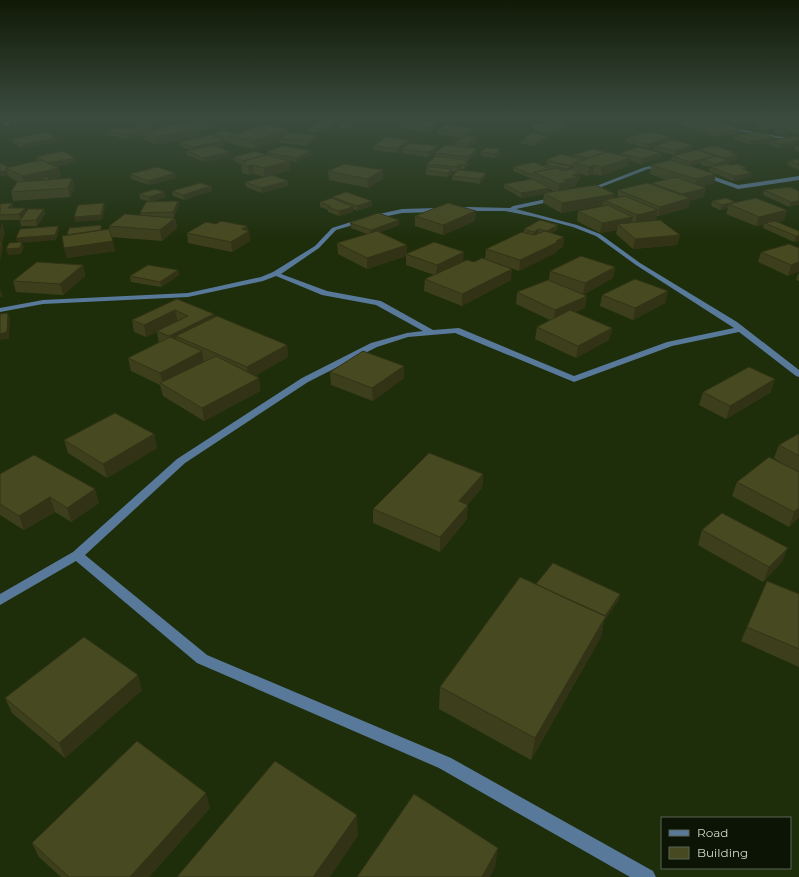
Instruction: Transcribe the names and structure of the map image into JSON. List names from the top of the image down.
{
  "legend": ["Road", "Building"]
}
